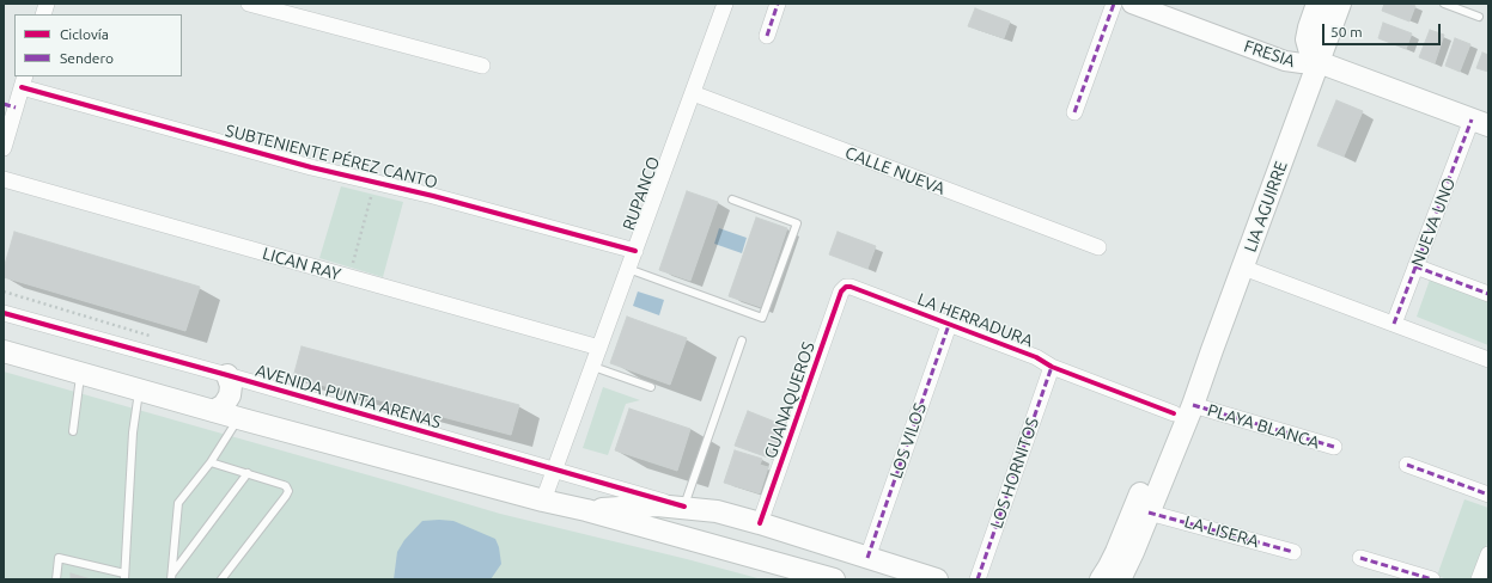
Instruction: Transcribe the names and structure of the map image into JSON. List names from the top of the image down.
{
  "streets": {
    "main road": ["FRESIA", "LIA AGUIRRE", "AVENIDA PUNTA ARENAS"],
    "street": [
      "SUBTENIENTE PÉREZ CANTO",
      "CALLE NUEVA",
      "RUPANCO",
      "NUEVA UNO",
      "LICAN RAY",
      "LA HERRADURA",
      "GUANAQUEROS",
      "PLAYA BLANCA",
      "LOS VILOS",
      "LOS HORNITOS",
      "LA LISERA"
    ]
  },
  "crossings": [
    ["FRESIA", "LIA AGUIRRE"],
    ["FRESIA", "NUEVA UNO"],
    ["SUBTENIENTE PÉREZ CANTO", "RUPANCO"],
    ["CALLE NUEVA", "RUPANCO"],
    ["RUPANCO", "LICAN RAY"],
    ["RUPANCO", "AVENIDA PUNTA ARENAS"],
    ["LIA AGUIRRE", "LA HERRADURA"],
    ["LIA AGUIRRE", "PLAYA BLANCA"],
    ["LIA AGUIRRE", "LA LISERA"],
    ["LA HERRADURA", "GUANAQUEROS"],
    ["LA HERRADURA", "PLAYA BLANCA"],
    ["LA HERRADURA", "LOS VILOS"],
    ["LA HERRADURA", "LOS HORNITOS"],
    ["AVENIDA PUNTA ARENAS", "GUANAQUEROS"],
    ["AVENIDA PUNTA ARENAS", "LOS VILOS"]
  ],
  "legend": ["Ciclovía", "Sendero"],
  "scale_bar": "50 m"
}
